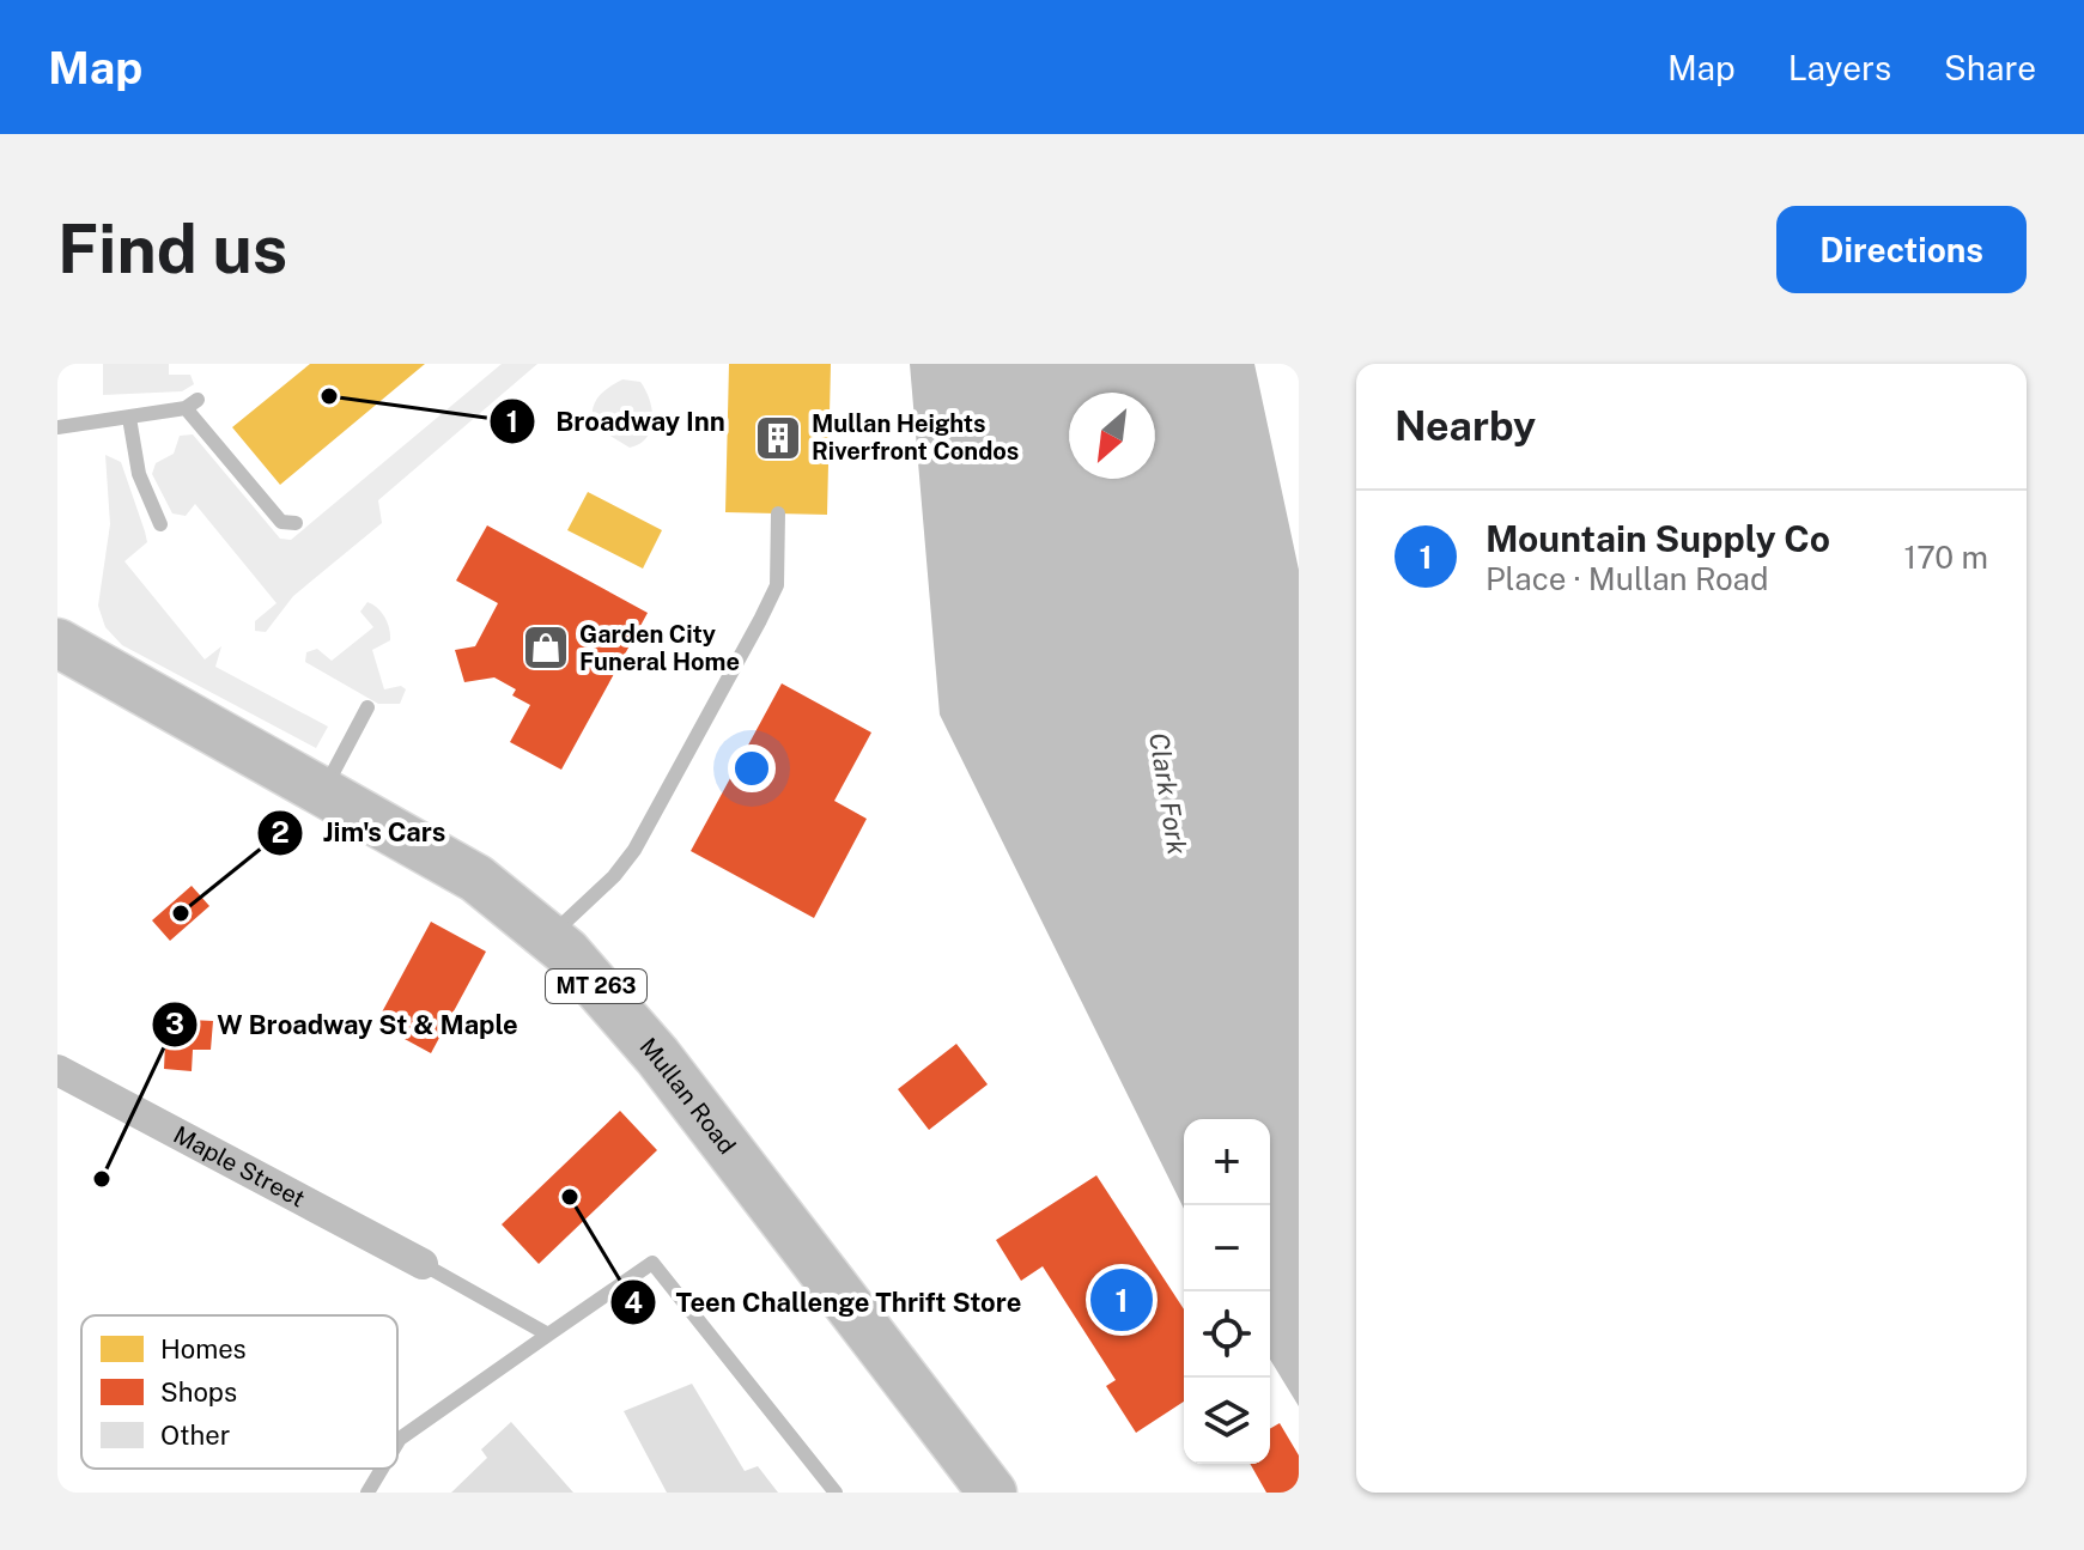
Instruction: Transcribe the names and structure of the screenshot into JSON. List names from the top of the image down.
{
  "streets": {
    "main road": ["MT 263", "Mullan Road"],
    "street": ["Maple Street"]
  },
  "water": ["Clark Fork"],
  "places": {
    "other": [
      "Broadway Inn",
      "Jim's Cars",
      "W Broadway St & Maple",
      "Teen Challenge Thrift Store"
    ],
    "building": ["Mullan Heights Riverfront Condos"],
    "shop": ["Garden City Funeral Home"]
  },
  "legend": ["Homes", "Shops", "Other"],
  "north": "bottom left",
  "page": {
    "header": "Map",
    "nav": ["Map", "Layers", "Share"],
    "buttons": "Directions",
    "title": "Find us",
    "heading": "Nearby",
    "list": [
      {
        "mark": "1",
        "name": "Mountain Supply Co",
        "note": "Place · Mullan Road",
        "value": "170 m"
      }
    ],
    "map_buttons": ["+", "−"],
    "pins": "1"
  }
}
